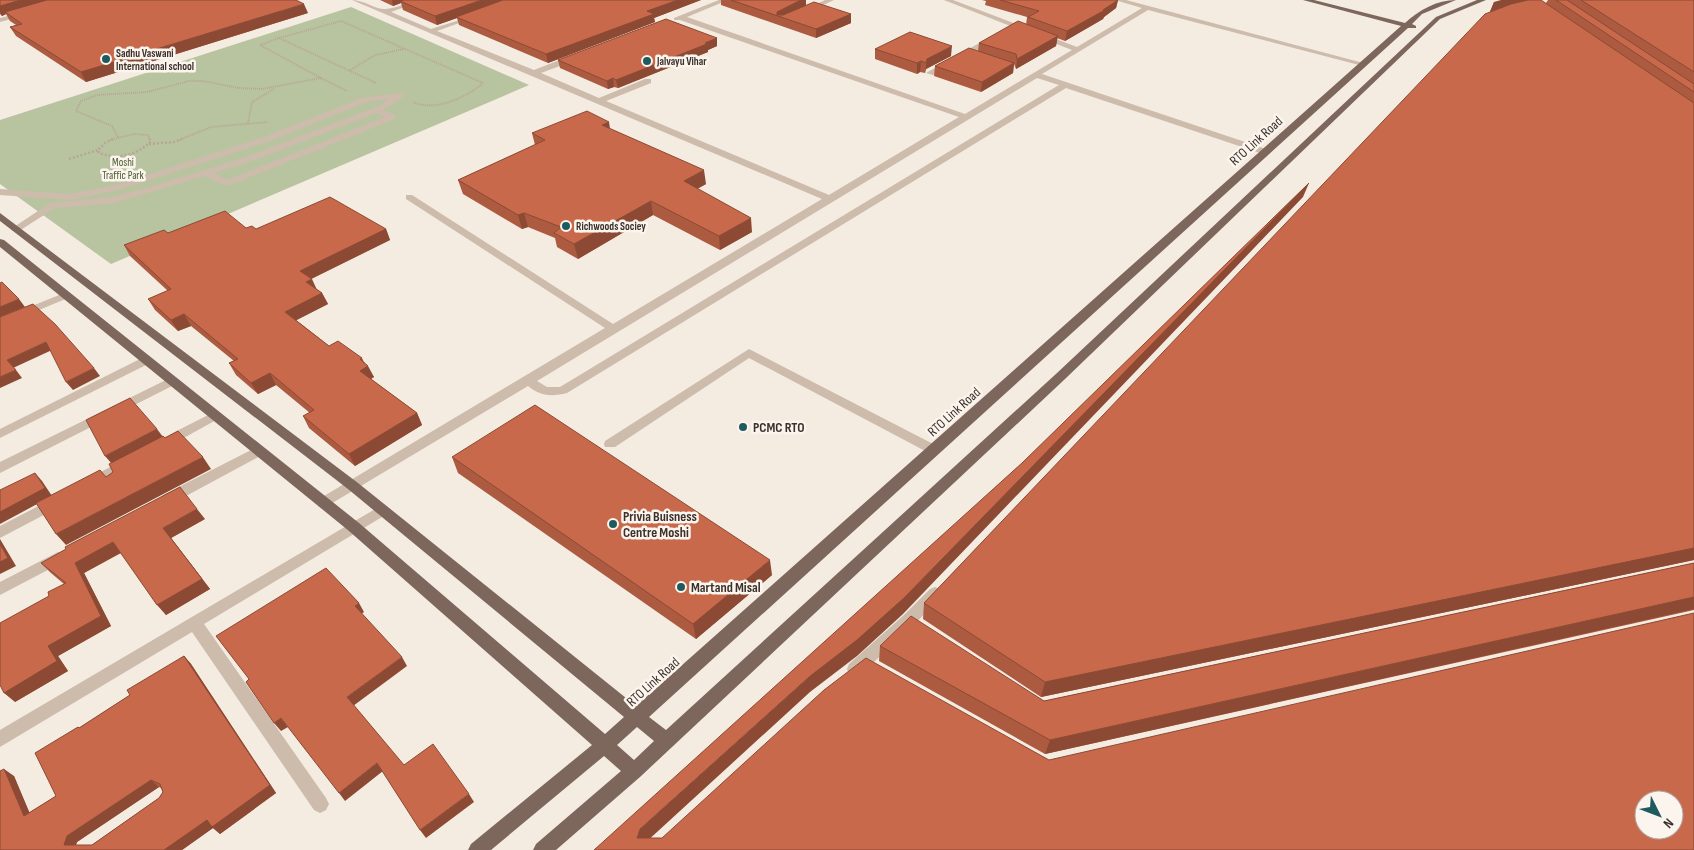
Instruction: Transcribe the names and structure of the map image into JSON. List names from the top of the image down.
{
  "streets": {
    "main road": ["RTO Link Road"]
  },
  "parks": ["Moshi Traffic Park"],
  "places": [
    "Sadhu Vaswani International school",
    "Jalvayu Vihar",
    "Richwoods Sociey",
    "PCMC RTO",
    "Privia Buisness Centre Moshi",
    "Martand Misal"
  ],
  "north": "bottom right"
}
